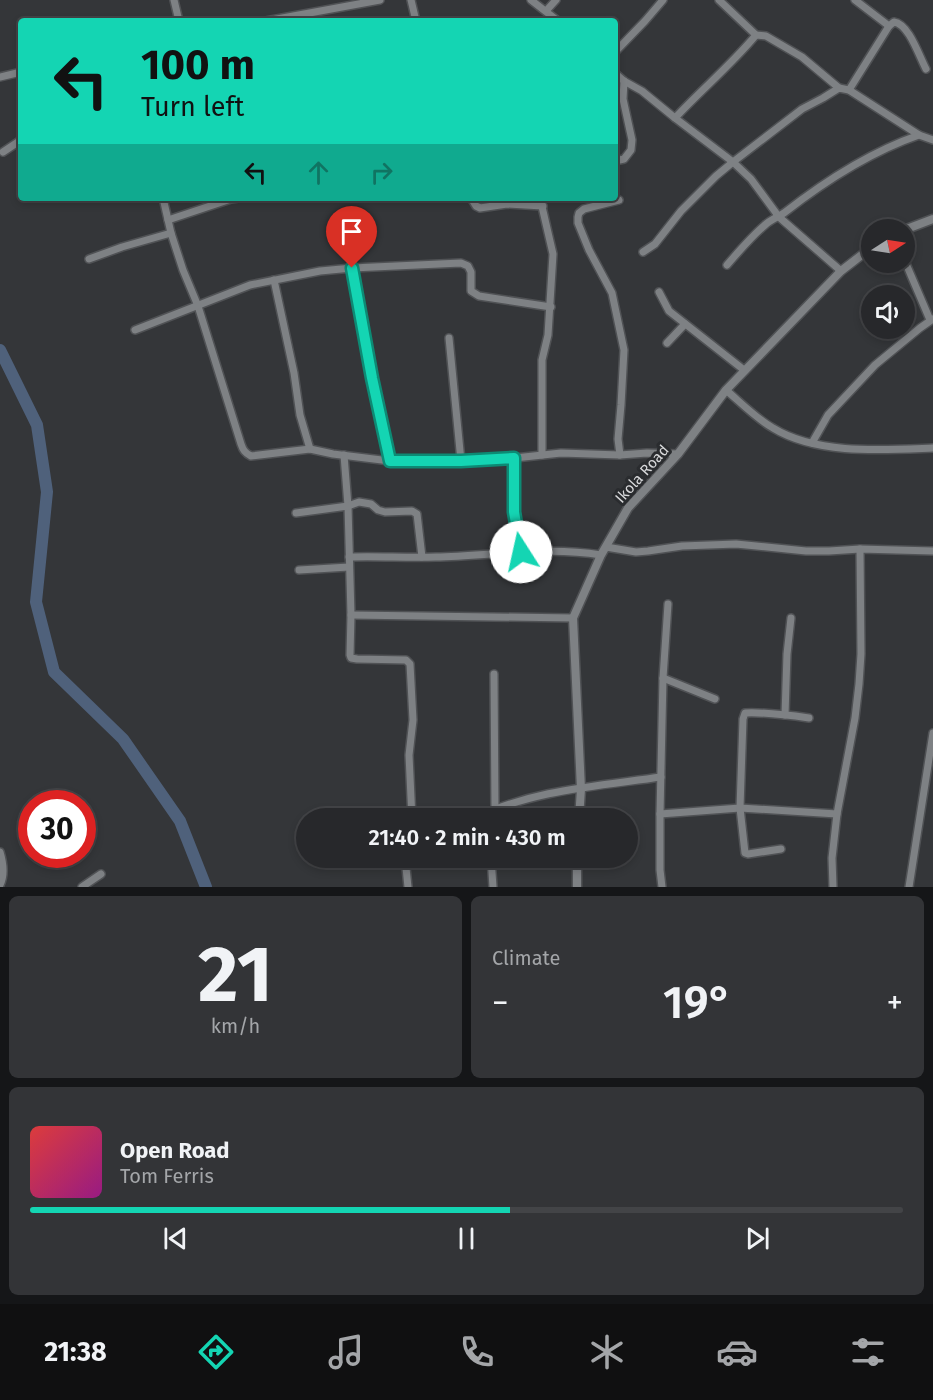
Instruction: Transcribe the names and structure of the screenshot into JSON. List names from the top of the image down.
{
  "streets": {
    "street": ["Ikola Road"]
  },
  "north": "right",
  "page": {
    "turn": ["100 m", "Turn left"],
    "limit": "30",
    "trip": "21:40 · 2 min · 430 m",
    "tile": [
      ["21", "km/h"],
      "Climate"
    ],
    "heat": ["−", "19°", "+"],
    "song": ["Open Road", "Tom Ferris"],
    "tabs": "21:38"
  }
}
